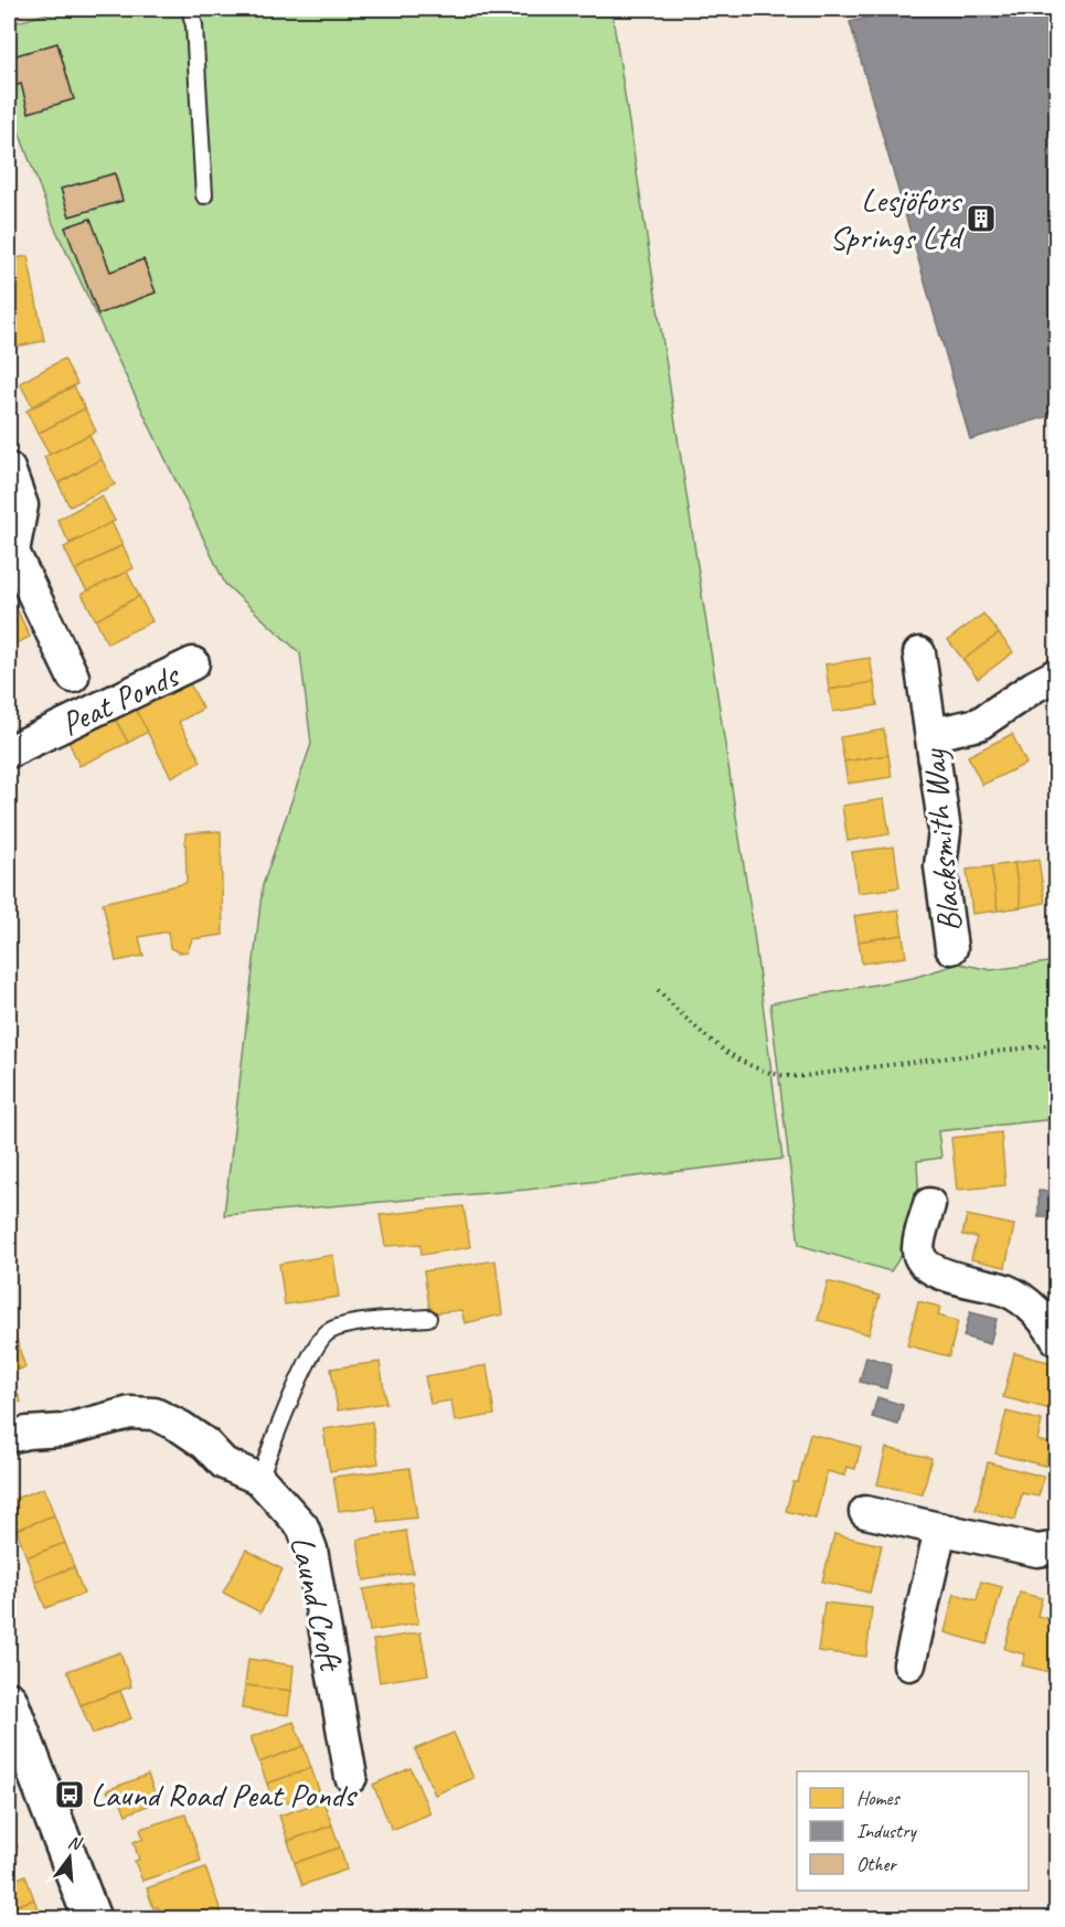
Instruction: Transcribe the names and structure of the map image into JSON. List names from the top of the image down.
{
  "streets": {
    "street": ["Peat Ponds", "Blacksmith Way", "Laund Croft"]
  },
  "places": {
    "building": ["Lesjöfors Springs Ltd"],
    "bus stop": ["Laund Road Peat Ponds"]
  },
  "legend": ["Homes", "Industry", "Other"],
  "north": "top"
}
